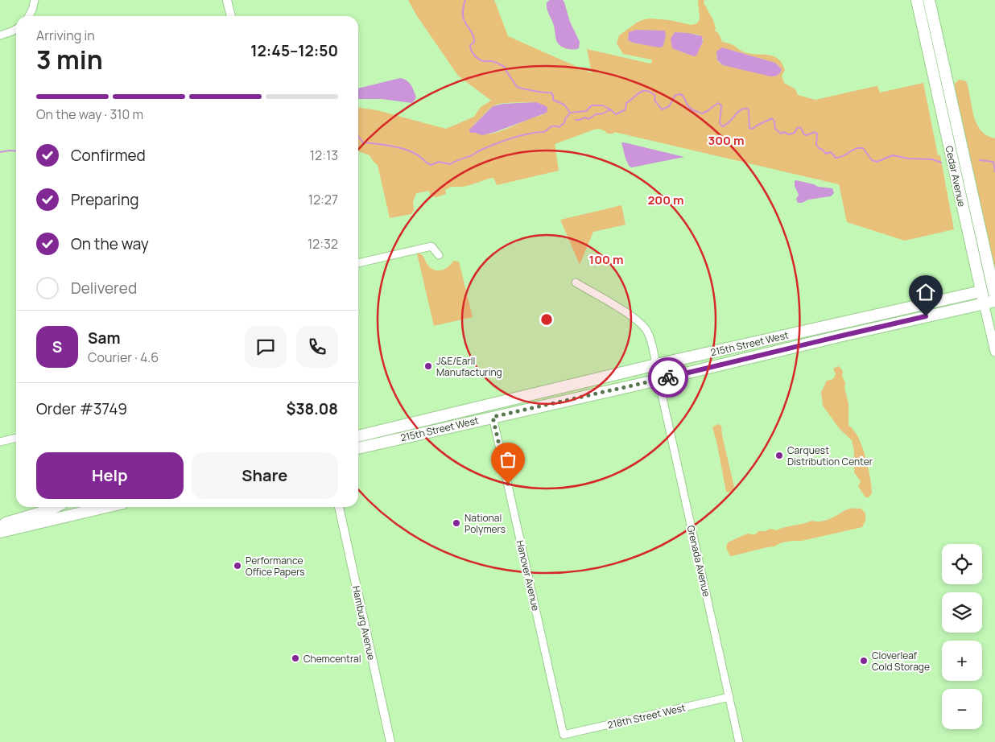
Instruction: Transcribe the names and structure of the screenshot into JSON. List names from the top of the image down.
{
  "streets": {
    "main road": ["Cedar Avenue", "215th Street West"],
    "street": [
      "Grenada Avenue",
      "Hanover Avenue",
      "Hamburg Avenue",
      "218th Street West"
    ]
  },
  "crossings": [
    ["Cedar Avenue", "215th Street West"],
    ["215th Street West", "Grenada Avenue"],
    ["215th Street West", "Hanover Avenue"],
    ["Grenada Avenue", "218th Street West"],
    ["Hanover Avenue", "218th Street West"]
  ],
  "places": [
    "J&E/Earll Manufacturing",
    "Carquest Distribution Center",
    "National Polymers",
    "Performance Office Papers",
    "Chemcentral",
    "Cloverleaf Cold Storage"
  ],
  "page": {
    "heading": ["3 min", "Arriving in", "12:45–12:50"],
    "panel": [
      "Sam",
      "Courier · 4.6",
      "Order #3749",
      "$38.08"
    ],
    "bar": "On the way · 310 m",
    "list": [
      ["Confirmed", "12:13"],
      ["Preparing", "12:27"],
      ["On the way", "12:32"],
      "Delivered"
    ],
    "round": "S",
    "buttons": ["Help", "Share"],
    "map_buttons": ["+", "−"]
  },
  "rings": ["300 m", "200 m", "100 m"]
}
